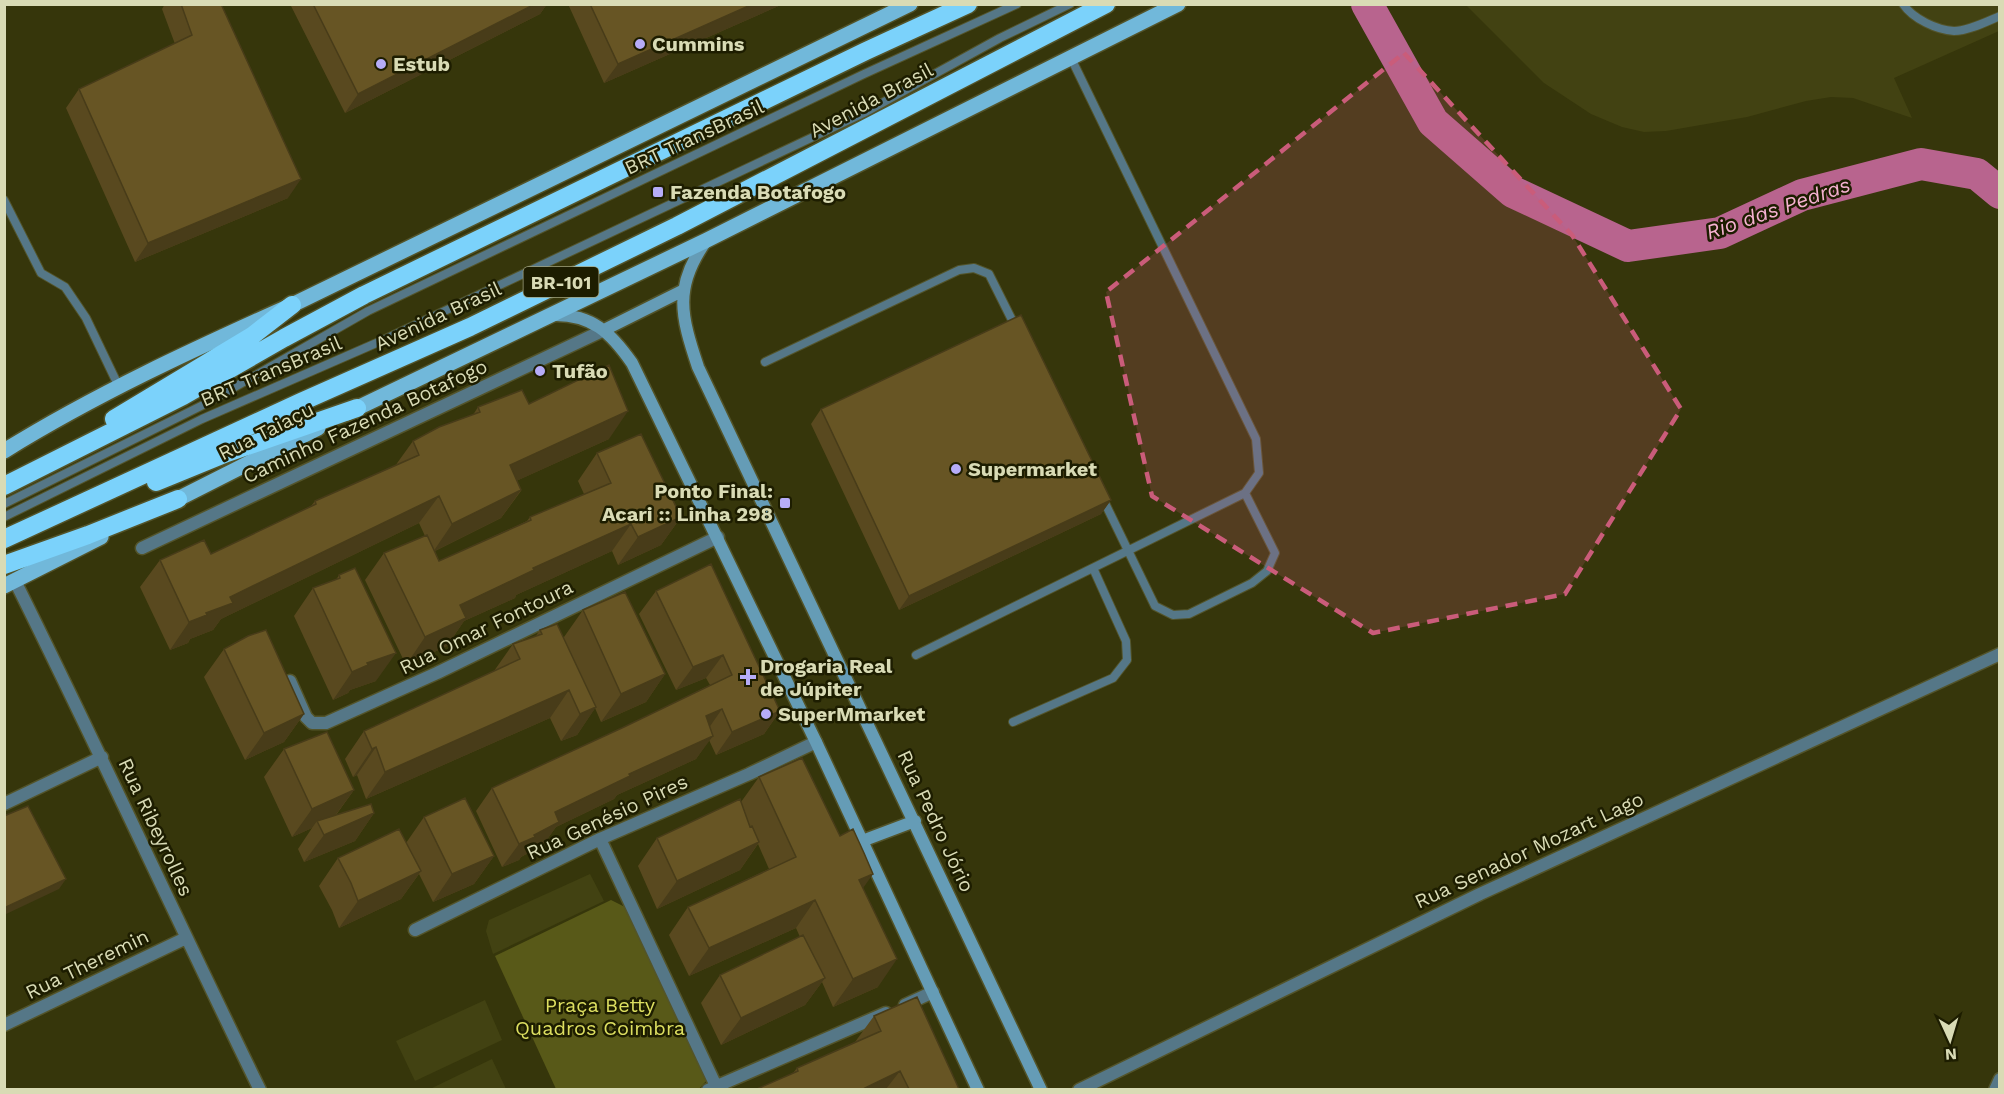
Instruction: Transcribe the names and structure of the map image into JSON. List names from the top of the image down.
{
  "streets": {
    "highway": ["Avenida Brasil", "BR-101"],
    "main road": ["Rua Taiaçu", "Rua Pedro Jório"],
    "street": [
      "Caminho Fazenda Botafogo",
      "Rua Omar Fontoura",
      "Rua Genésio Pires",
      "Rua Ribeyrolles",
      "Rua Senador Mozart Lago",
      "Rua Theremin"
    ],
    "lane": ["BRT TransBrasil"]
  },
  "crossings": [
    ["Rua Taiaçu", "Rua Ribeyrolles"],
    ["Rua Ribeyrolles", "Rua Theremin"]
  ],
  "water": ["Rio das Pedras"],
  "parks": ["Praça Betty Quadros Coimbra"],
  "places": {
    "other": [
      "Cummins",
      "Estub",
      "Tufão",
      "Supermarket",
      "SuperMmarket"
    ],
    "transit": ["Fazenda Botafogo", "Ponto Final: Acari :: Linha 298"],
    "health": ["Drogaria Real de Júpiter"]
  },
  "north": "bottom"
}
